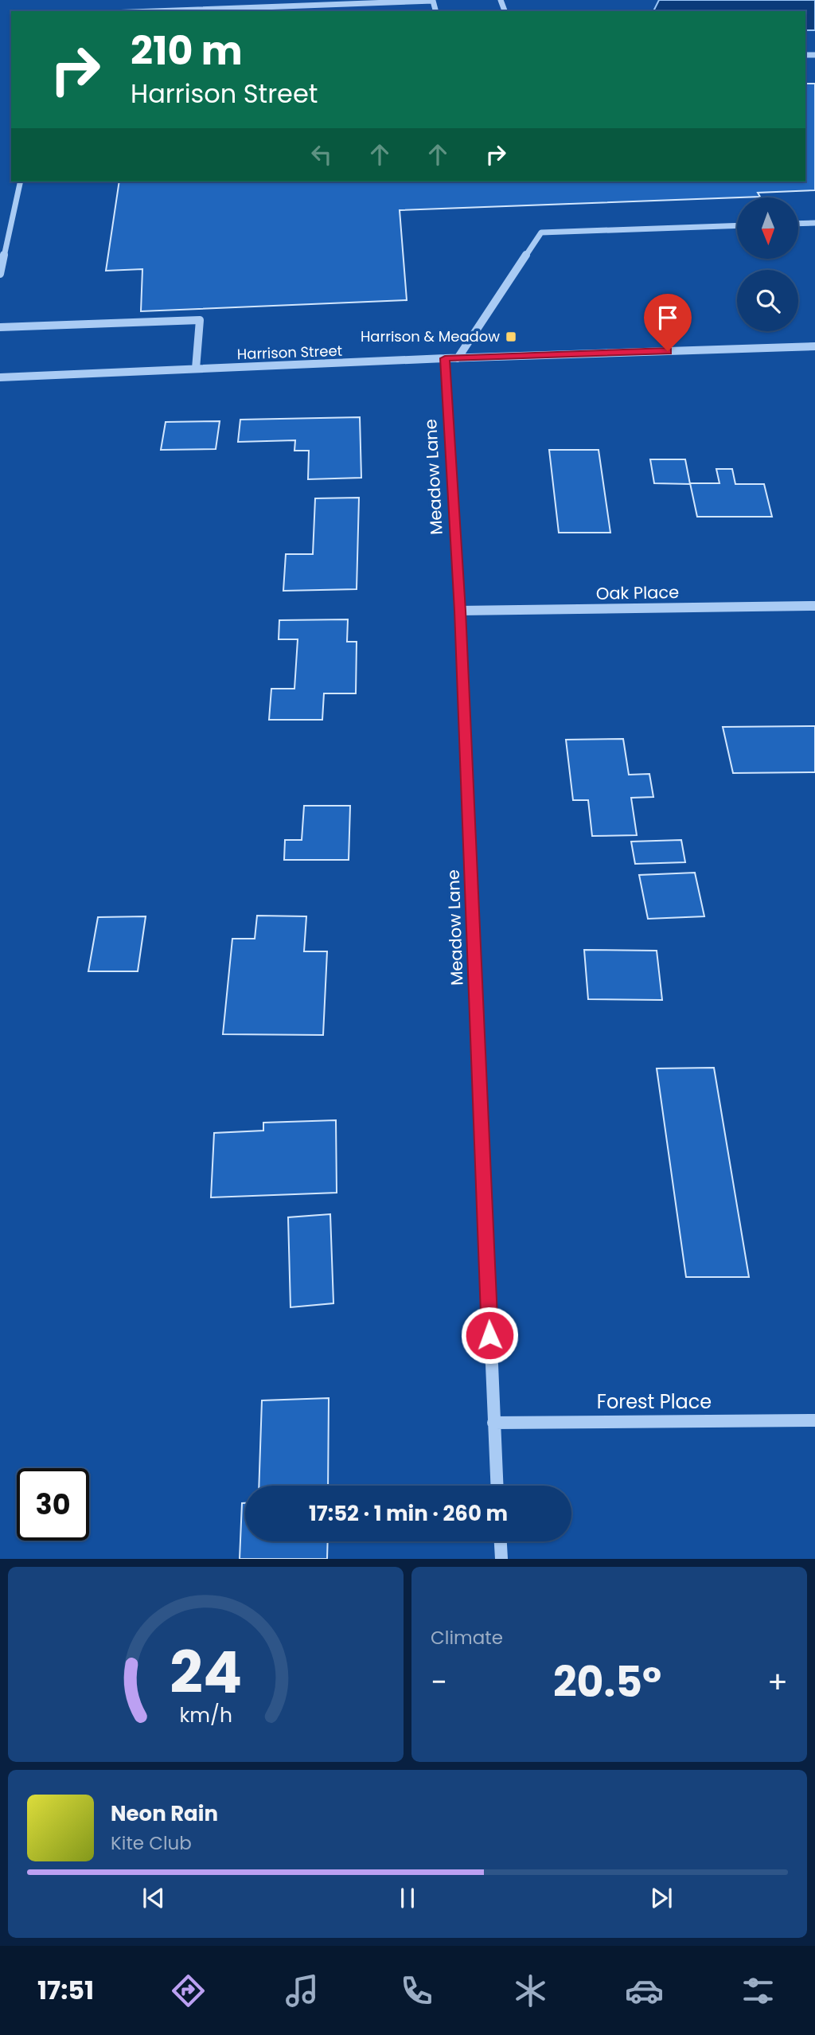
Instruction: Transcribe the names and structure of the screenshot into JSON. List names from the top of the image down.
{
  "streets": {
    "street": [
      "Harrison Street",
      "Meadow Lane",
      "Oak Place",
      "Forest Place"
    ]
  },
  "crossings": [
    ["Harrison Street", "Meadow Lane"],
    ["Meadow Lane", "Oak Place"],
    ["Meadow Lane", "Forest Place"]
  ],
  "places": {
    "transit": ["Harrison & Meadow"]
  },
  "north": "bottom",
  "page": {
    "turn": ["210 m", "Harrison Street"],
    "limit": "30",
    "trip": "17:52 · 1 min · 260 m",
    "tile": "Climate",
    "heat": ["−", "20.5°", "+"],
    "song": ["Neon Rain", "Kite Club"],
    "tabs": "17:51",
    "gauge": ["24", "km/h"]
  }
}
